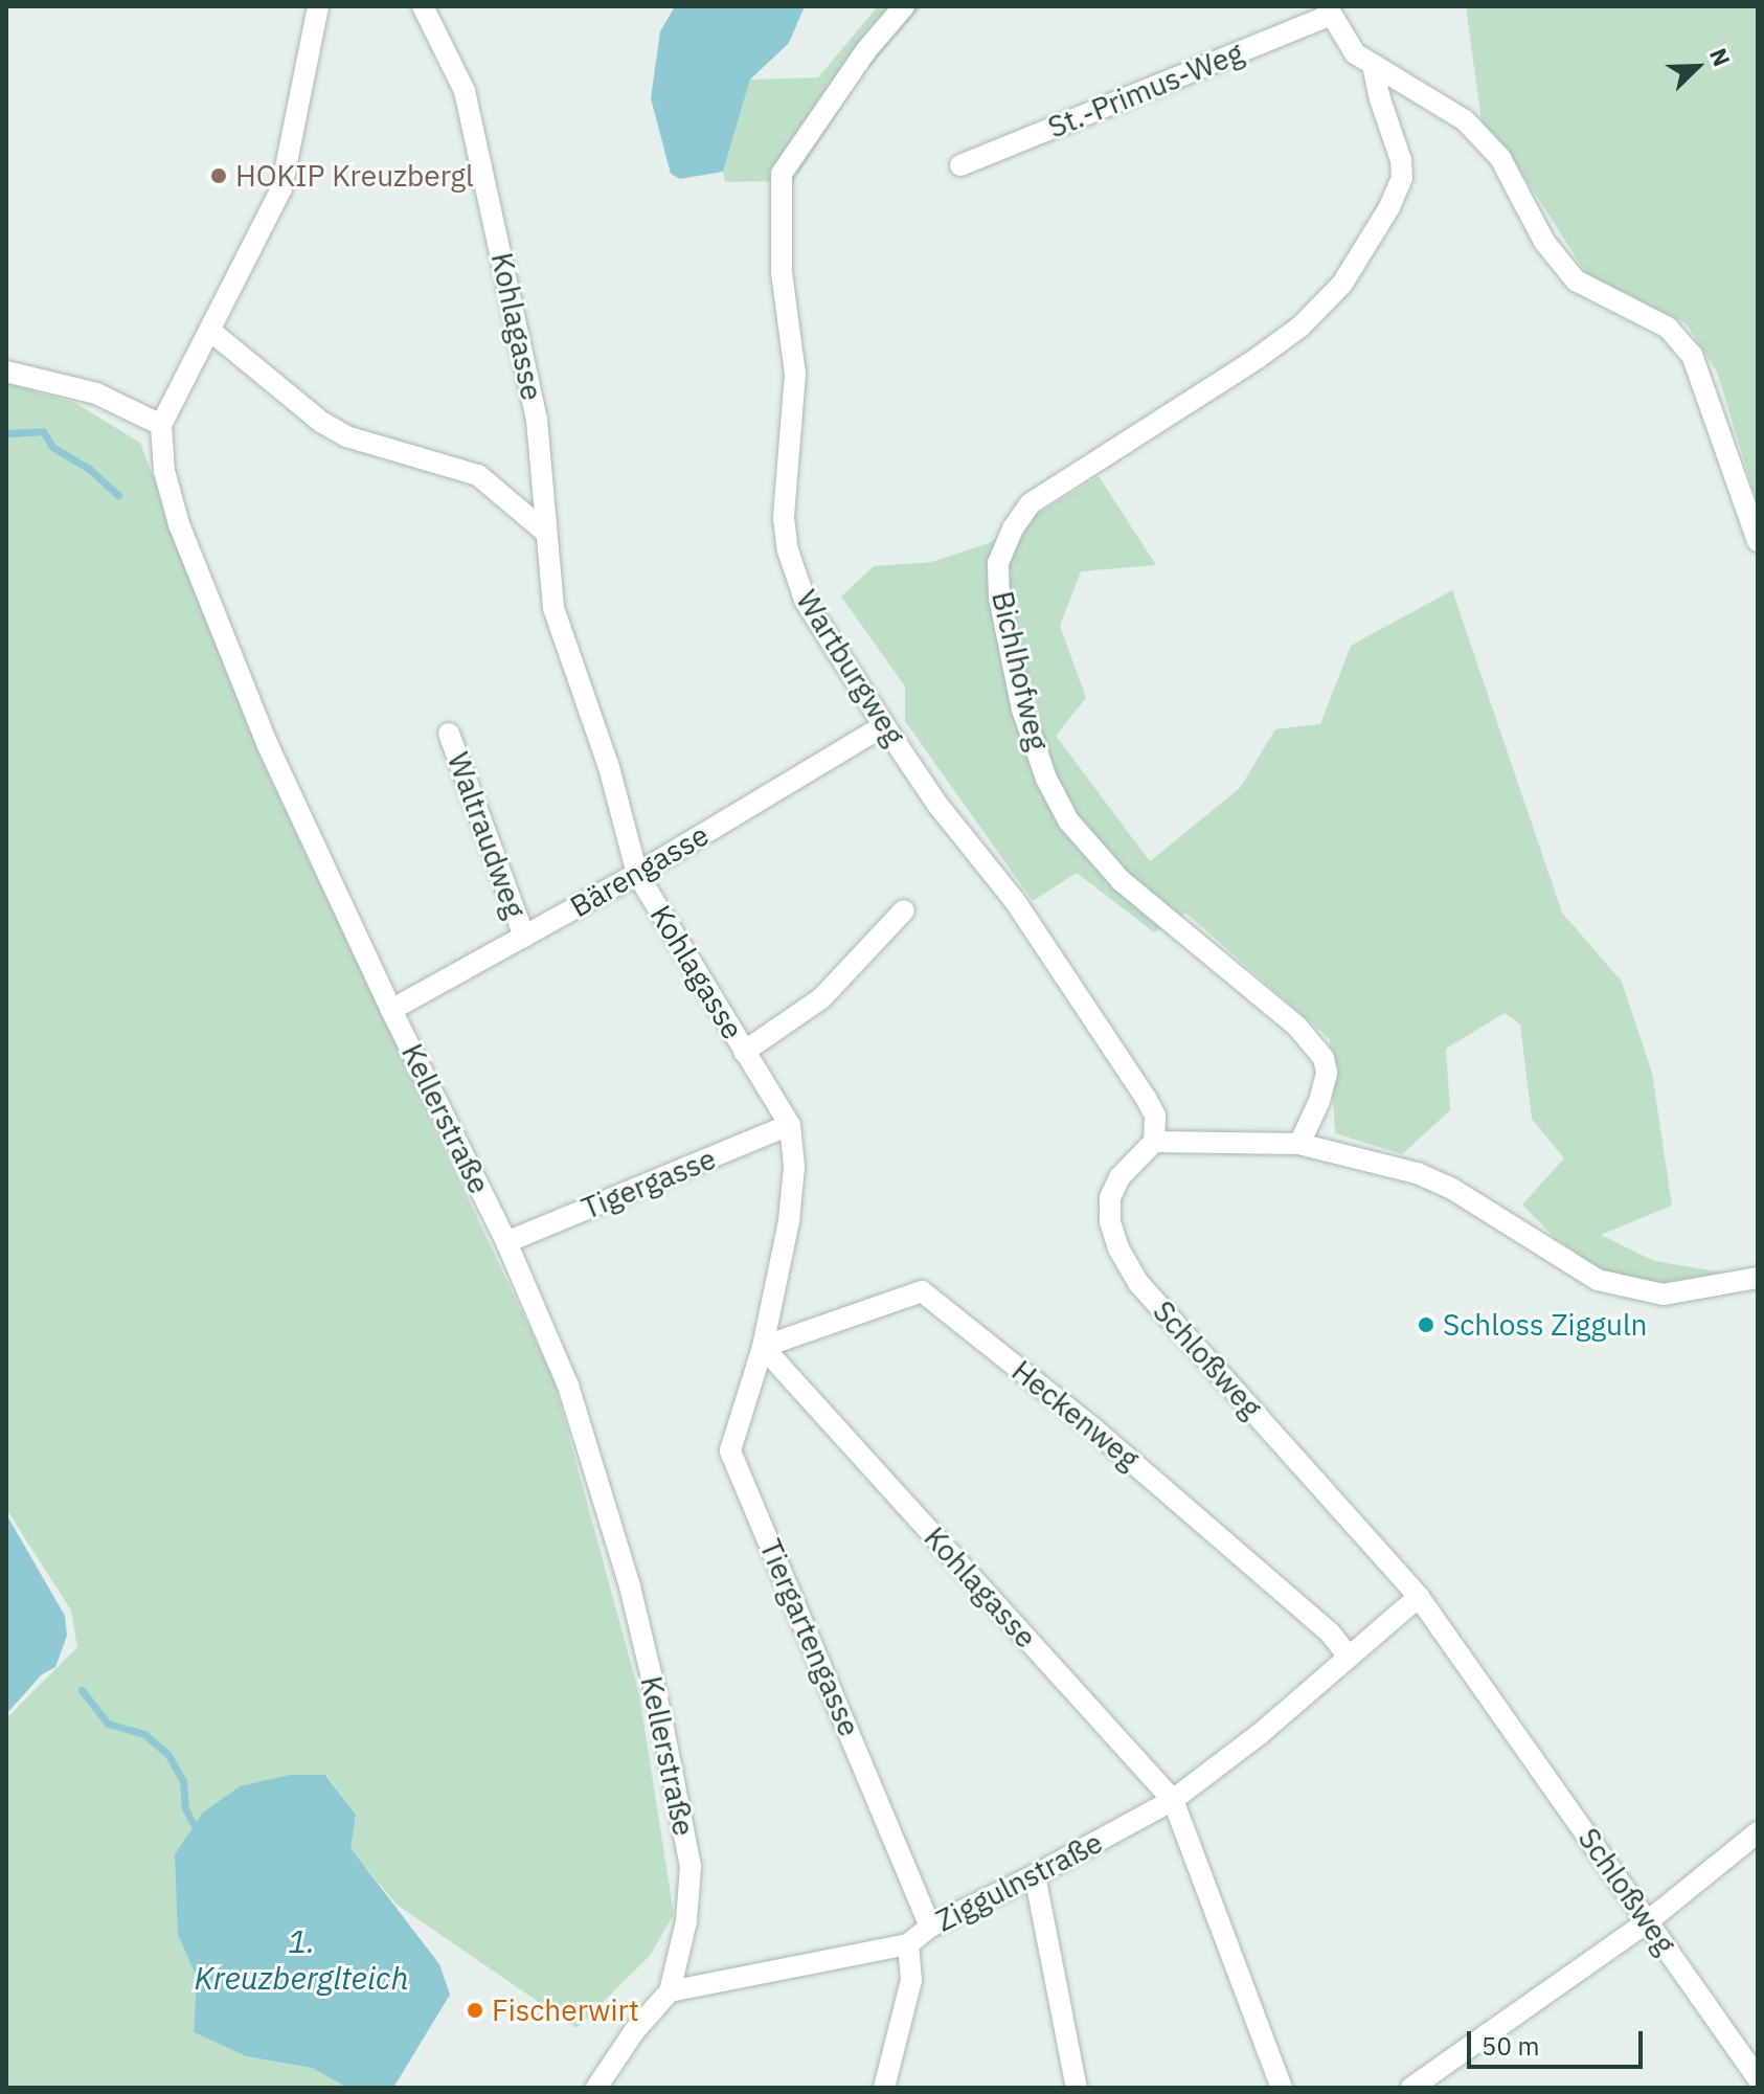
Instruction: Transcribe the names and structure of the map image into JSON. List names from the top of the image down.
{
  "streets": {
    "street": [
      "St.-Primus-Weg",
      "Kohlagasse",
      "Wartburgweg",
      "Bichlhofweg",
      "Waltraudweg",
      "Bärengasse",
      "Kellerstraße",
      "Tigergasse",
      "Schloßweg",
      "Heckenweg",
      "Tiergartengasse",
      "Ziggulnstraße"
    ]
  },
  "crossings": [
    ["Kohlagasse", "Bärengasse"],
    ["Kohlagasse", "Tigergasse"],
    ["Kohlagasse", "Heckenweg"],
    ["Kohlagasse", "Tiergartengasse"],
    ["Kohlagasse", "Ziggulnstraße"],
    ["Wartburgweg", "Bärengasse"],
    ["Wartburgweg", "Schloßweg"],
    ["Waltraudweg", "Bärengasse"],
    ["Bärengasse", "Kellerstraße"],
    ["Kellerstraße", "Tigergasse"],
    ["Kellerstraße", "Ziggulnstraße"],
    ["Schloßweg", "Ziggulnstraße"],
    ["Heckenweg", "Tiergartengasse"],
    ["Heckenweg", "Ziggulnstraße"],
    ["Tiergartengasse", "Ziggulnstraße"]
  ],
  "water": ["1. Kreuzberglteich"],
  "places": ["HOKIP Kreuzbergl", "Schloss Zigguln", "Fischerwirt"],
  "scale_bar": "50 m",
  "north": "top right"
}
